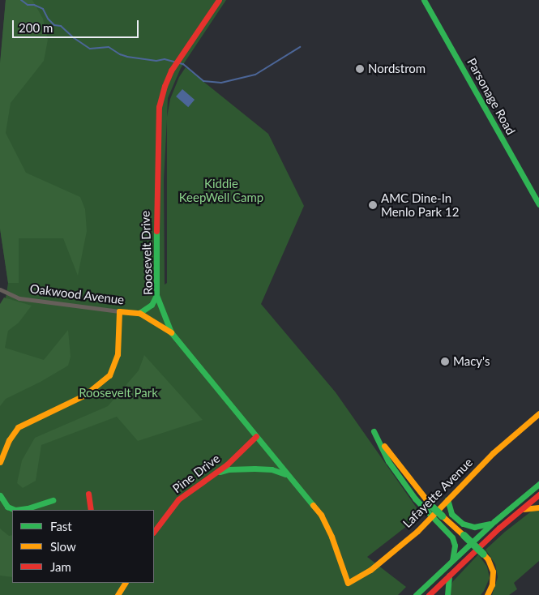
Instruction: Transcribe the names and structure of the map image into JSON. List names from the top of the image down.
{
  "streets": {
    "main road": [
      "Parsonage Road",
      "Roosevelt Drive",
      "Oakwood Avenue",
      "Pine Drive",
      "Lafayette Avenue"
    ]
  },
  "crossings": [
    ["Roosevelt Drive", "Oakwood Avenue"],
    ["Roosevelt Drive", "Pine Drive"],
    ["Roosevelt Drive", "Lafayette Avenue"]
  ],
  "parks": ["Kiddie KeepWell Camp", "Roosevelt Park"],
  "places": ["Nordstrom", "AMC Dine-In Menlo Park 12", "Macy's"],
  "legend": ["Fast", "Slow", "Jam"],
  "scale_bar": "200 m"
}
